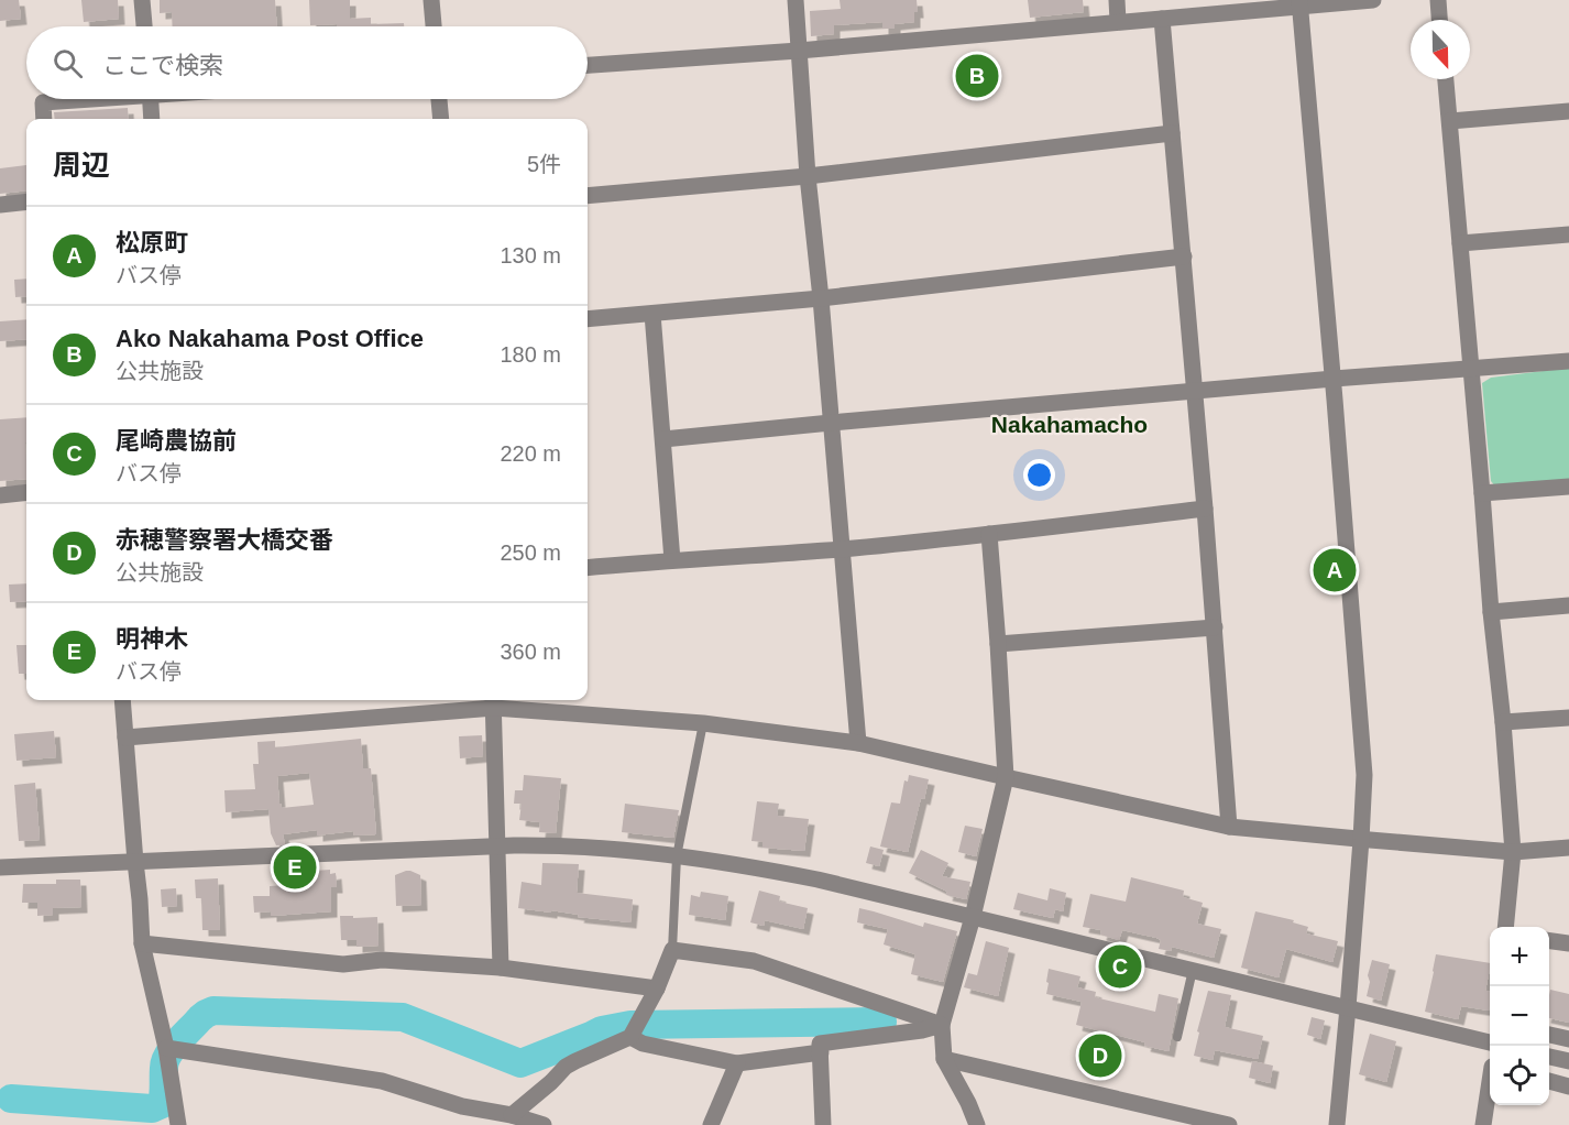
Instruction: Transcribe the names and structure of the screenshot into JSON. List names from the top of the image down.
{
  "districts": ["Nakahamacho"],
  "north": "bottom",
  "page": {
    "search": "ここで検索",
    "pins": [
      "B",
      "A",
      "E",
      "C",
      "D"
    ],
    "heading": ["周辺", "5件"],
    "list": [
      {
        "mark": "A",
        "name": "松原町",
        "note": "バス停",
        "value": "130 m"
      },
      {
        "mark": "B",
        "name": "Ako Nakahama Post Office",
        "note": "公共施設",
        "value": "180 m"
      },
      {
        "mark": "C",
        "name": "尾崎農協前",
        "note": "バス停",
        "value": "220 m"
      },
      {
        "mark": "D",
        "name": "赤穂警察署大橋交番",
        "note": "公共施設",
        "value": "250 m"
      },
      {
        "mark": "E",
        "name": "明神木",
        "note": "バス停",
        "value": "360 m"
      }
    ],
    "map_buttons": ["+", "−"]
  }
}
